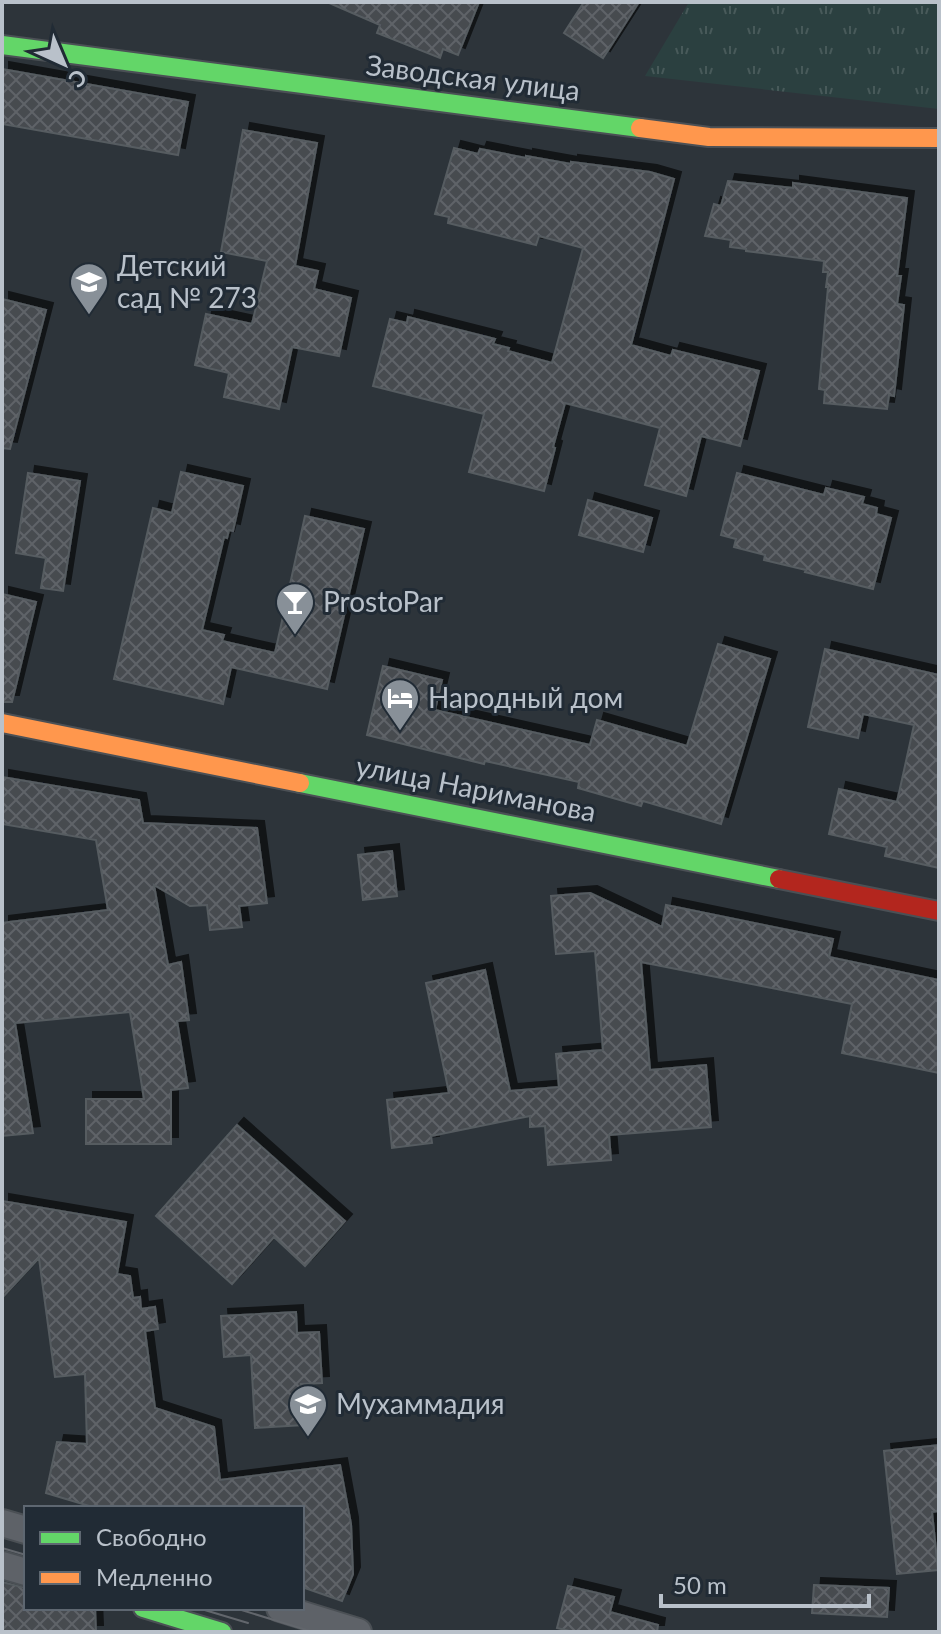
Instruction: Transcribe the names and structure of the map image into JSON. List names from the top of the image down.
{
  "streets": {
    "street": ["Заводская улица", "улица Нариманова"]
  },
  "places": {
    "school or university": ["Детский сад № 273", "Мухаммадия"],
    "bar": ["ProstoPar"],
    "hotel": ["Народный дом"]
  },
  "legend": ["Свободно", "Медленно"],
  "scale_bar": "50 m",
  "north": "bottom right"
}
